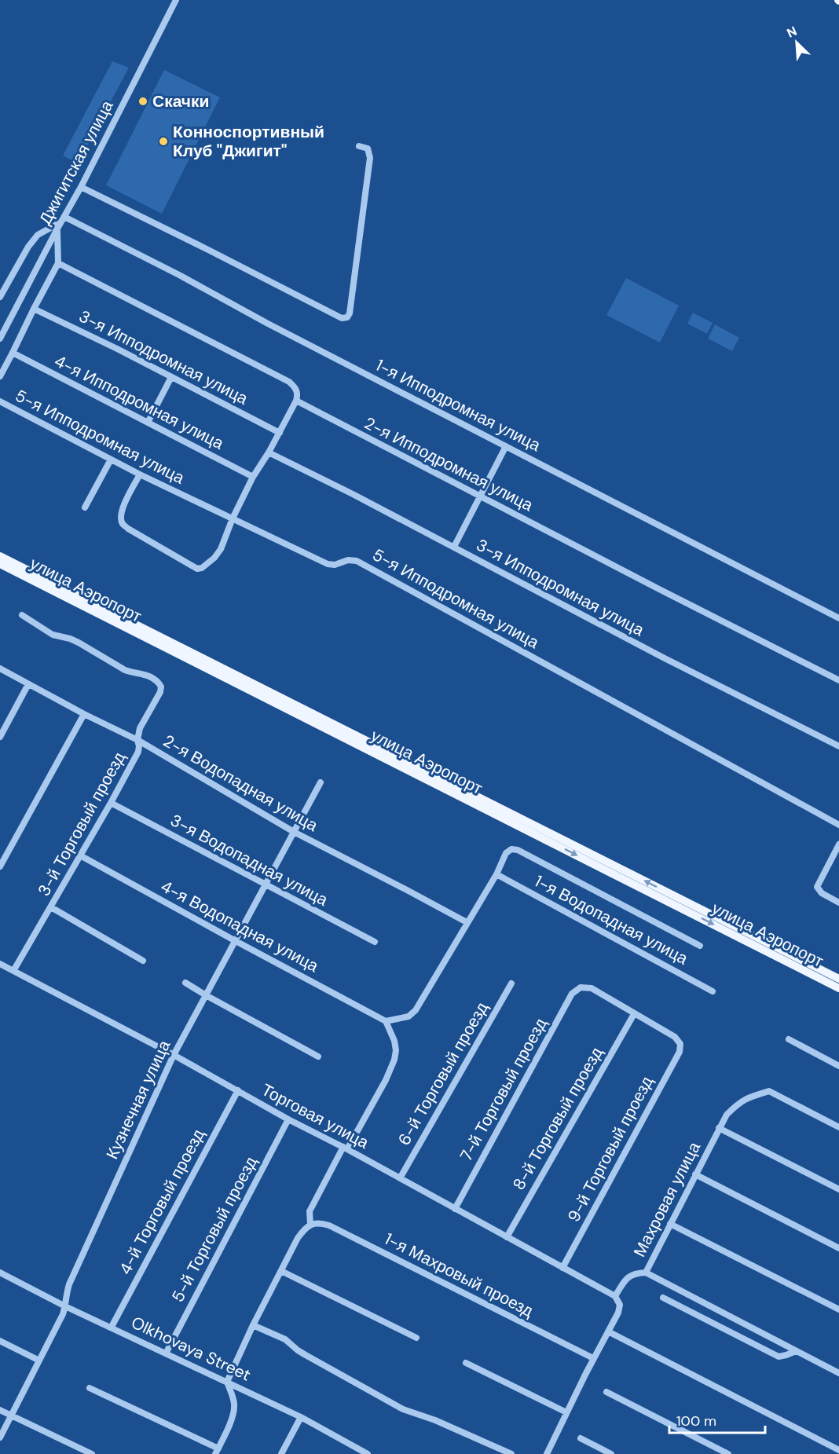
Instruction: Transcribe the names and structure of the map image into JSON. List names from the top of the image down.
{
  "streets": {
    "main road": ["улица Аэропорт"],
    "street": [
      "Джигитская улица",
      "3-я Ипподромная улица",
      "4-я Ипподромная улица",
      "1-я Ипподромная улица",
      "5-я Ипподромная улица",
      "2-я Ипподромная улица",
      "2-я Водопадная улица",
      "3-й Торговый проезд",
      "3-я Водопадная улица",
      "1-я Водопадная улица",
      "4-я Водопадная улица",
      "6-й Торговый проезд",
      "7-й Торговый проезд",
      "Кузнечная улица",
      "Торговая улица",
      "8-й Торговый проезд",
      "9-й Торговый проезд",
      "Махровая улица",
      "4-й Торговый проезд",
      "5-й Торговый проезд",
      "1-я Махровый проезд",
      "Olkhovaya Street"
    ]
  },
  "crossings": [
    ["Джигитская улица", "1-я Ипподромная улица"],
    ["2-я Водопадная улица", "3-й Торговый проезд"],
    ["2-я Водопадная улица", "Кузнечная улица"],
    ["3-й Торговый проезд", "3-я Водопадная улица"],
    ["3-й Торговый проезд", "4-я Водопадная улица"],
    ["3-й Торговый проезд", "Торговая улица"],
    ["3-я Водопадная улица", "Кузнечная улица"],
    ["4-я Водопадная улица", "Кузнечная улица"],
    ["6-й Торговый проезд", "Торговая улица"],
    ["7-й Торговый проезд", "Торговая улица"],
    ["7-й Торговый проезд", "8-й Торговый проезд"],
    ["7-й Торговый проезд", "9-й Торговый проезд"],
    ["Кузнечная улица", "Торговая улица"],
    ["Кузнечная улица", "Olkhovaya Street"],
    ["Торговая улица", "8-й Торговый проезд"],
    ["Торговая улица", "9-й Торговый проезд"],
    ["Торговая улица", "Махровая улица"],
    ["Торговая улица", "4-й Торговый проезд"],
    ["Торговая улица", "5-й Торговый проезд"],
    ["8-й Торговый проезд", "9-й Торговый проезд"],
    ["4-й Торговый проезд", "Olkhovaya Street"],
    ["5-й Торговый проезд", "Olkhovaya Street"]
  ],
  "places": ["Скачки", "Конноспортивный Клуб \"Джигит\""],
  "scale_bar": "100 m",
  "north": "top left"
}
